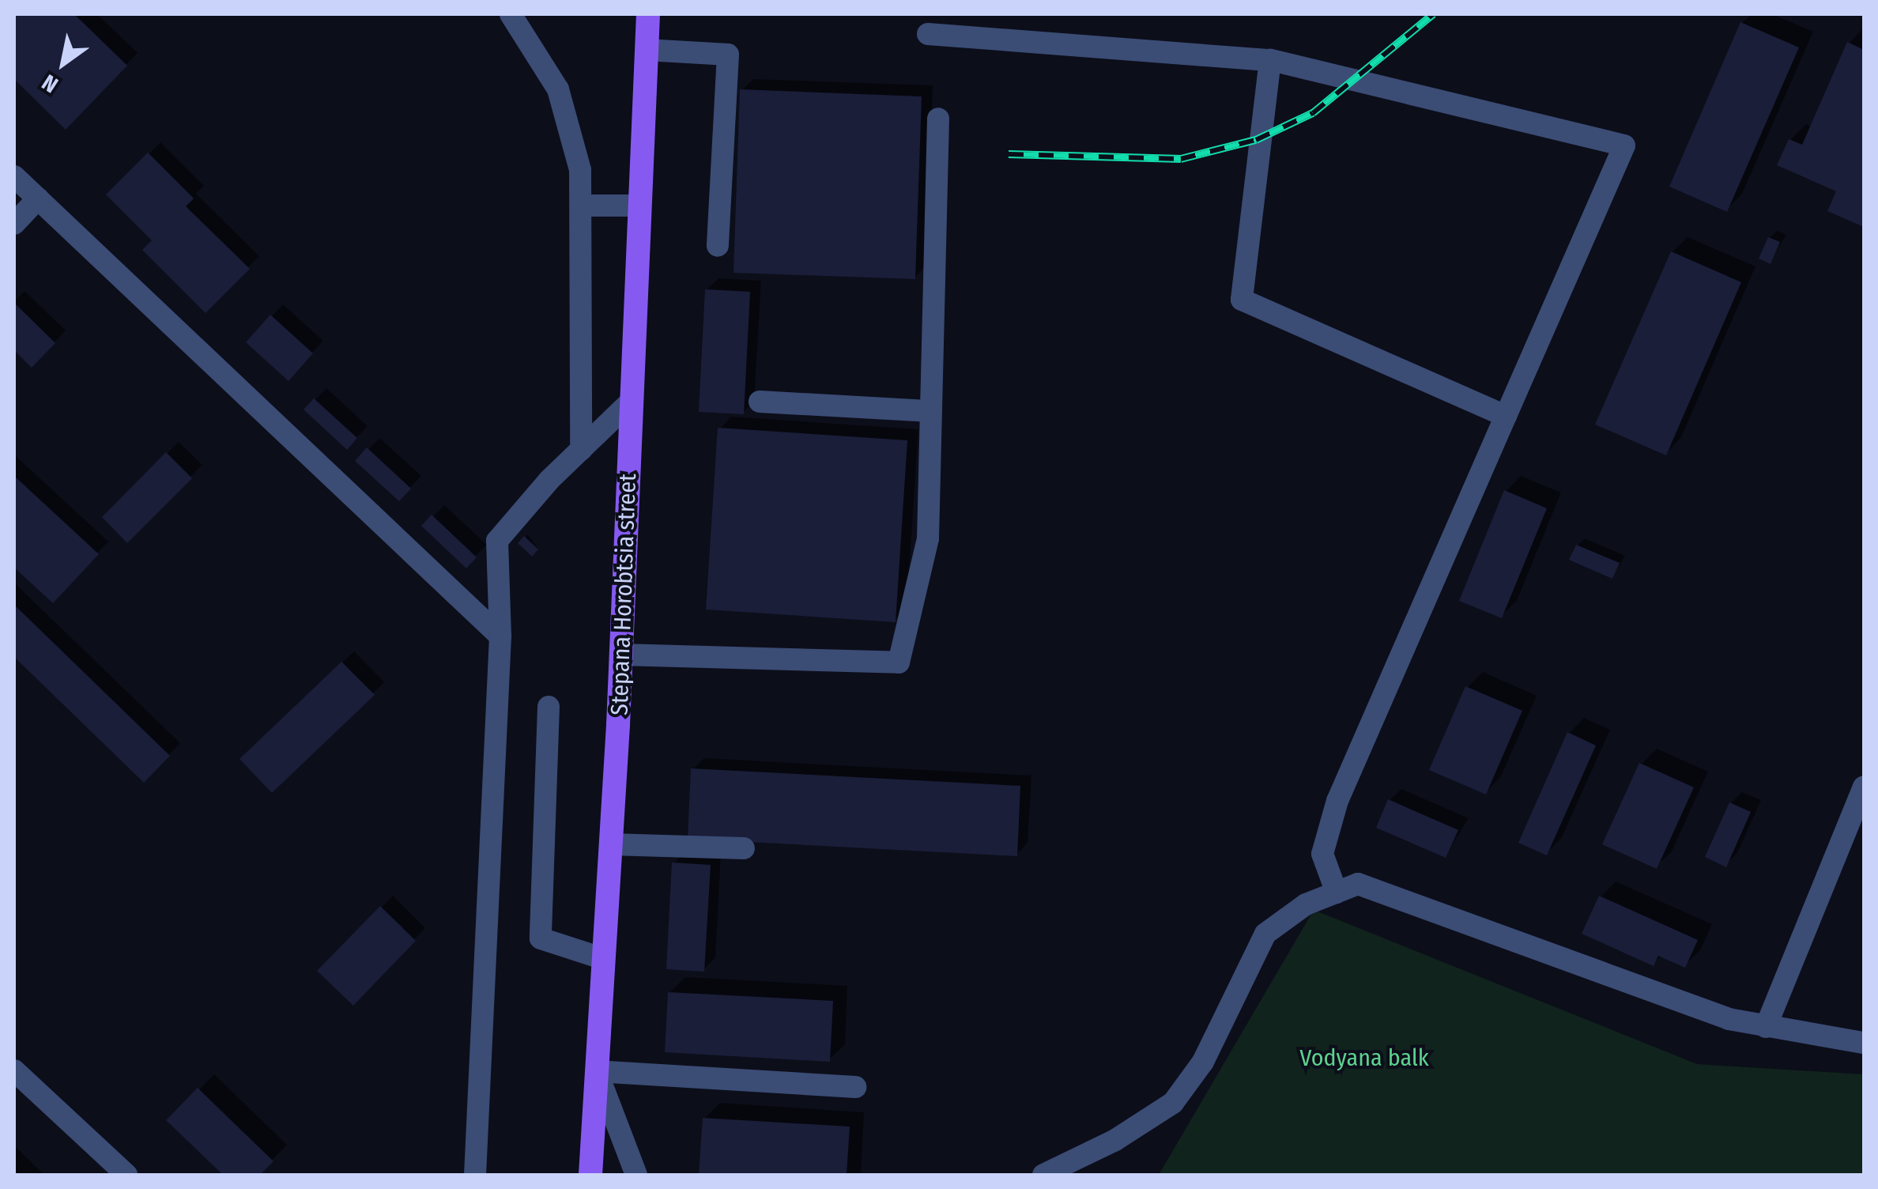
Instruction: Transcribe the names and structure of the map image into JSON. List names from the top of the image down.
{
  "streets": {
    "main road": ["Stepana Horobtsia street"]
  },
  "parks": ["Vodyana balk"],
  "north": "bottom left"
}
